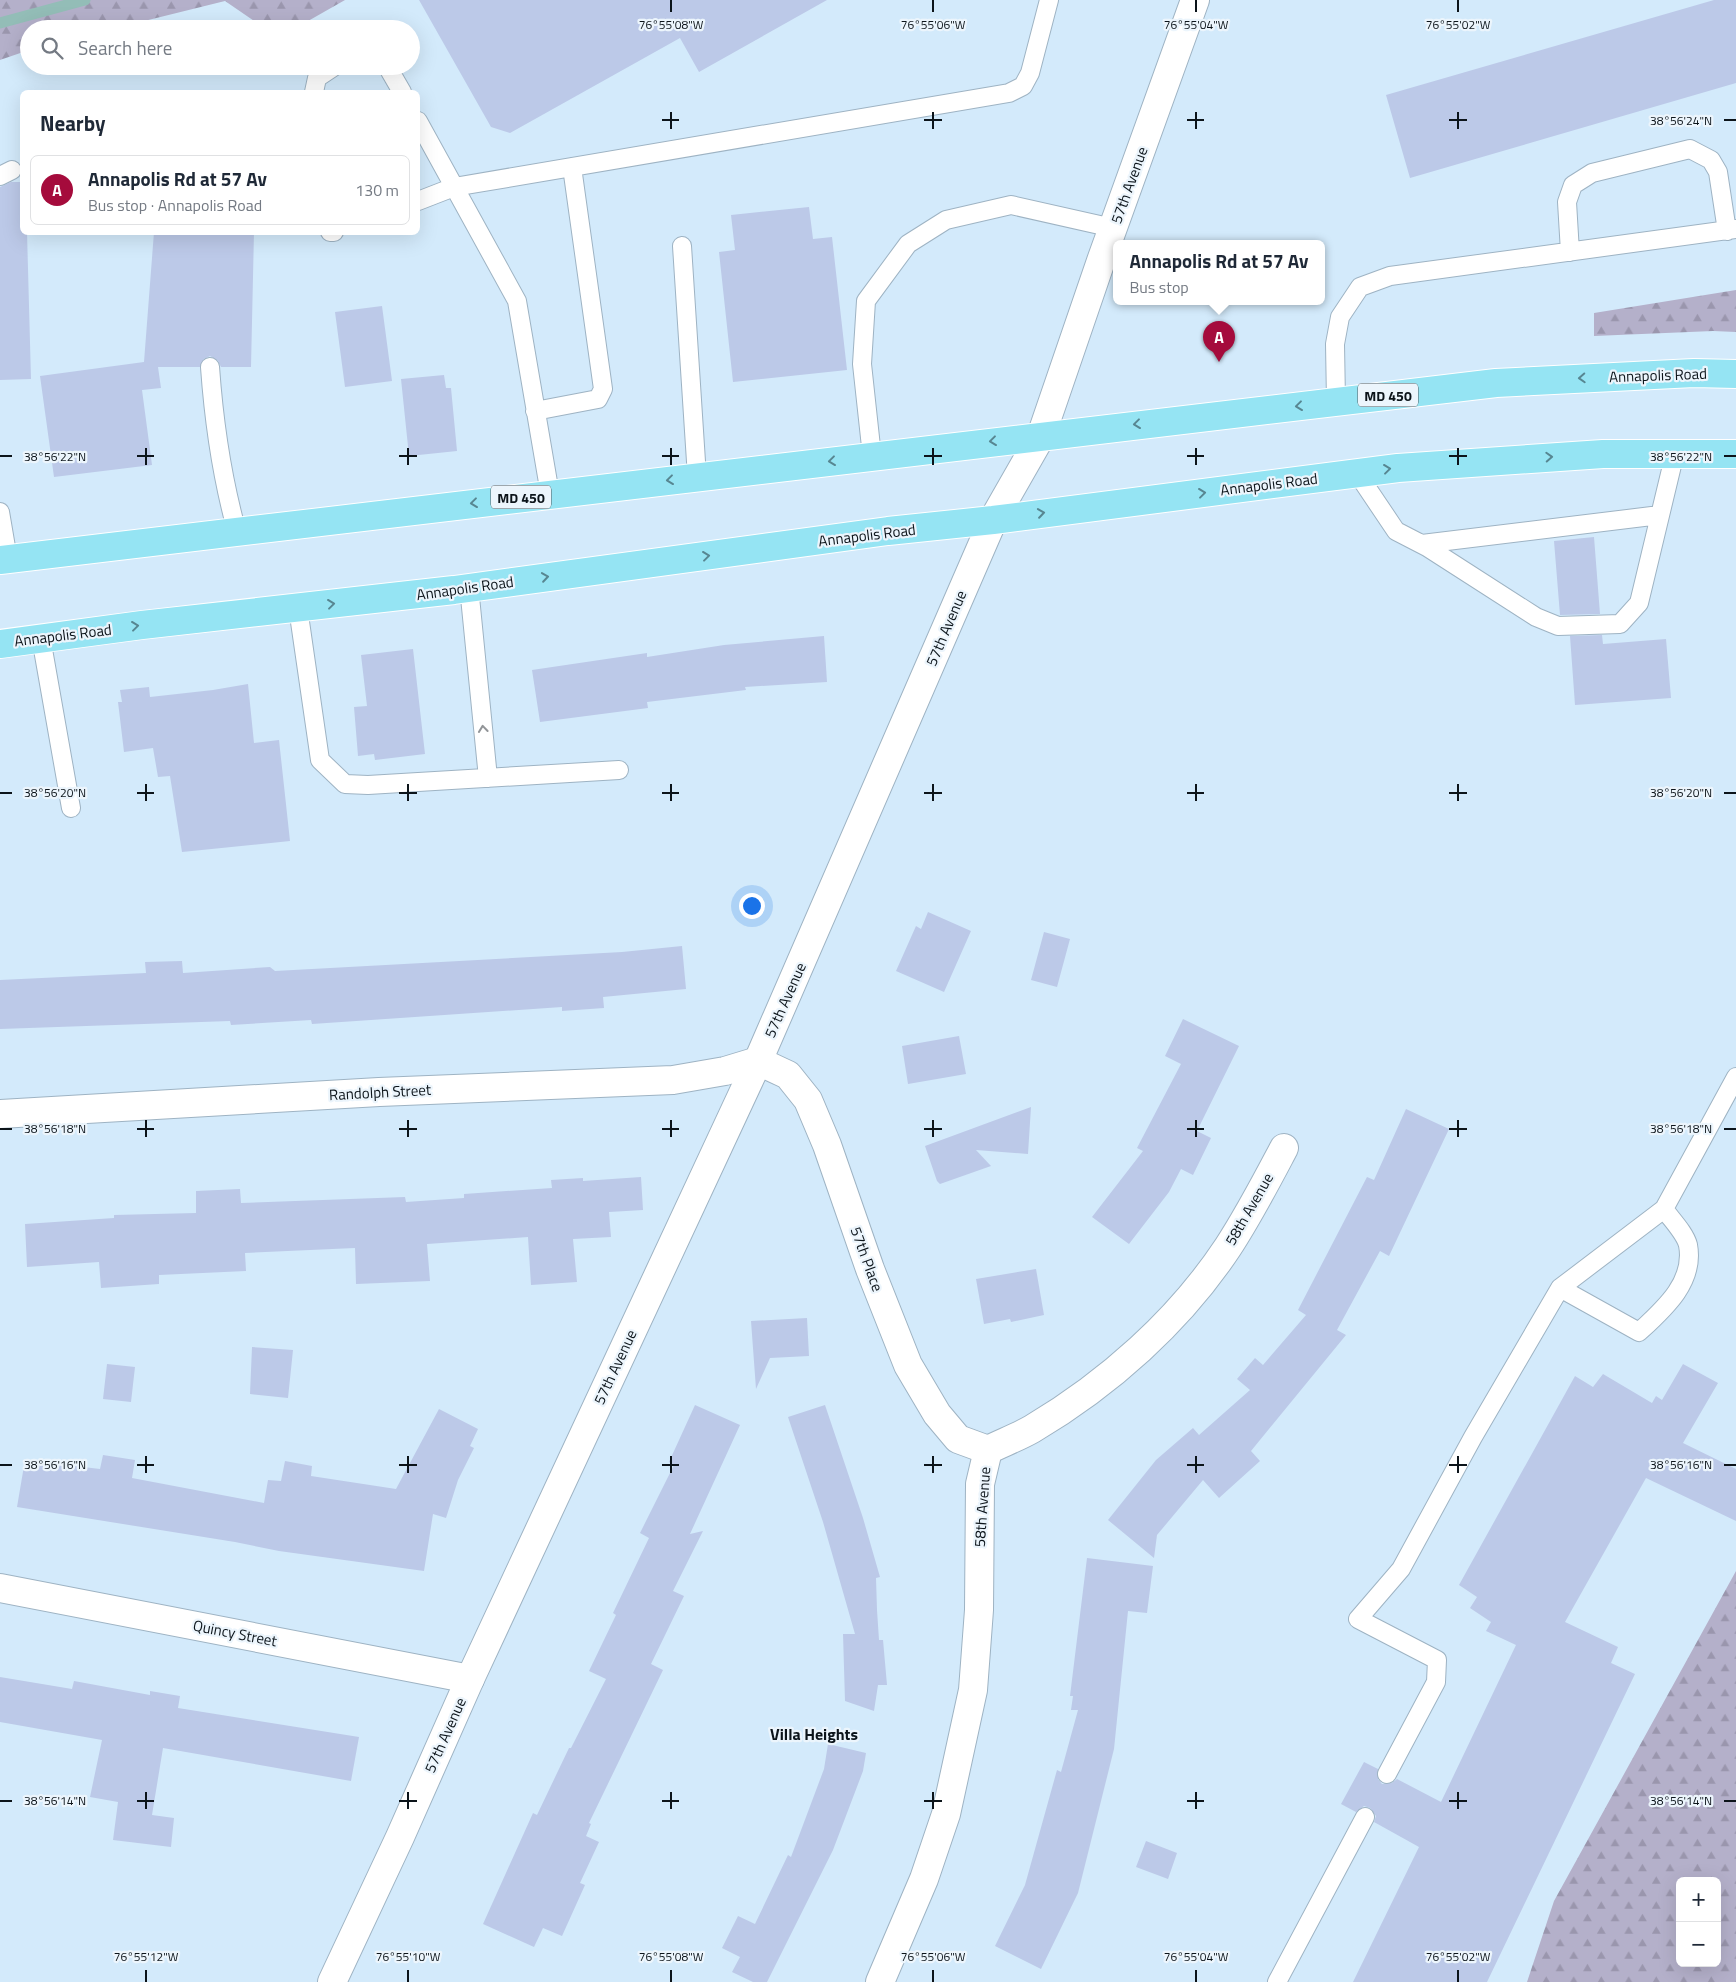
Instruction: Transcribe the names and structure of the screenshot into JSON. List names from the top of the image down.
{
  "streets": {
    "main road": ["Annapolis Road", "MD 450"],
    "street": [
      "57th Avenue",
      "Randolph Street",
      "58th Avenue",
      "57th Place",
      "Quincy Street"
    ]
  },
  "crossings": [
    ["57th Avenue", "Annapolis Road"],
    ["57th Avenue", "Randolph Street"],
    ["57th Avenue", "57th Place"],
    ["57th Avenue", "Quincy Street"],
    ["Randolph Street", "57th Place"],
    ["58th Avenue", "57th Place"]
  ],
  "districts": ["Villa Heights"],
  "page": {
    "search": "Search here",
    "heading": "Nearby",
    "list": [
      {
        "mark": "A",
        "name": "Annapolis Rd at 57 Av",
        "note": "Bus stop · Annapolis Road",
        "value": "130 m"
      }
    ],
    "popup": ["Annapolis Rd at 57 Av", "Bus stop"],
    "pins": "A",
    "map_buttons": ["+", "−"]
  },
  "coordinates": [
    "76°55'08\"W",
    "76°55'06\"W",
    "76°55'04\"W",
    "76°55'02\"W",
    "38°56'24\"N",
    "38°56'22\"N",
    "38°56'20\"N",
    "38°56'18\"N",
    "38°56'16\"N",
    "38°56'14\"N",
    "76°55'12\"W",
    "76°55'10\"W"
  ]
}
